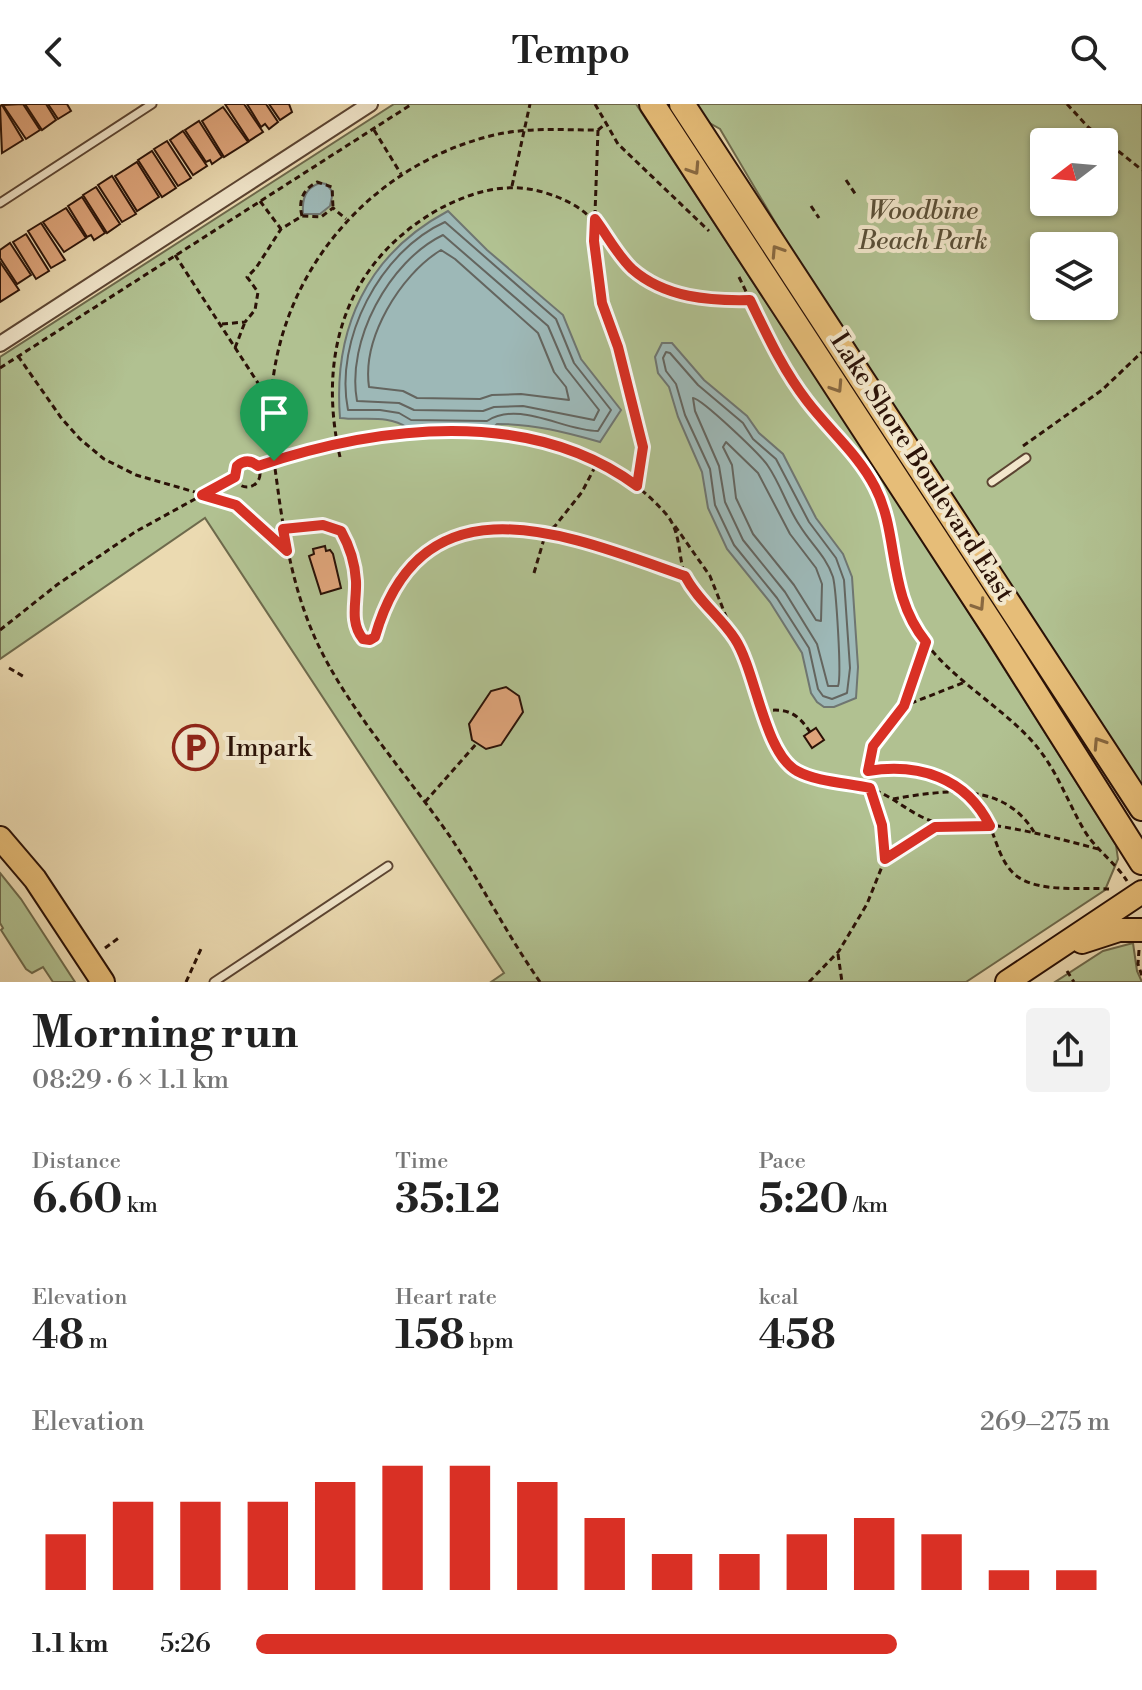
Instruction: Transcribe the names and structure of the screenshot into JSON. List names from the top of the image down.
{
  "streets": {
    "highway": ["Lake Shore Boulevard East"]
  },
  "parks": ["Woodbine Beach Park"],
  "places": {
    "parking": ["Impark"]
  },
  "north": "left",
  "page": {
    "header": "Tempo",
    "heading": ["Morning run", "08:29 · 6 × 1.1 km"],
    "stats": [
      ["Distance", "6.60 km"],
      ["Time", "35:12"],
      ["Pace", "5:20 /km"],
      ["Elevation", "48 m"],
      ["Heart rate", "158 bpm"],
      ["kcal", "458"]
    ],
    "chart": ["Elevation", "269–275 m"],
    "list": [
      {
        "name": "1.1 km",
        "note": "5:26"
      }
    ]
  }
}
